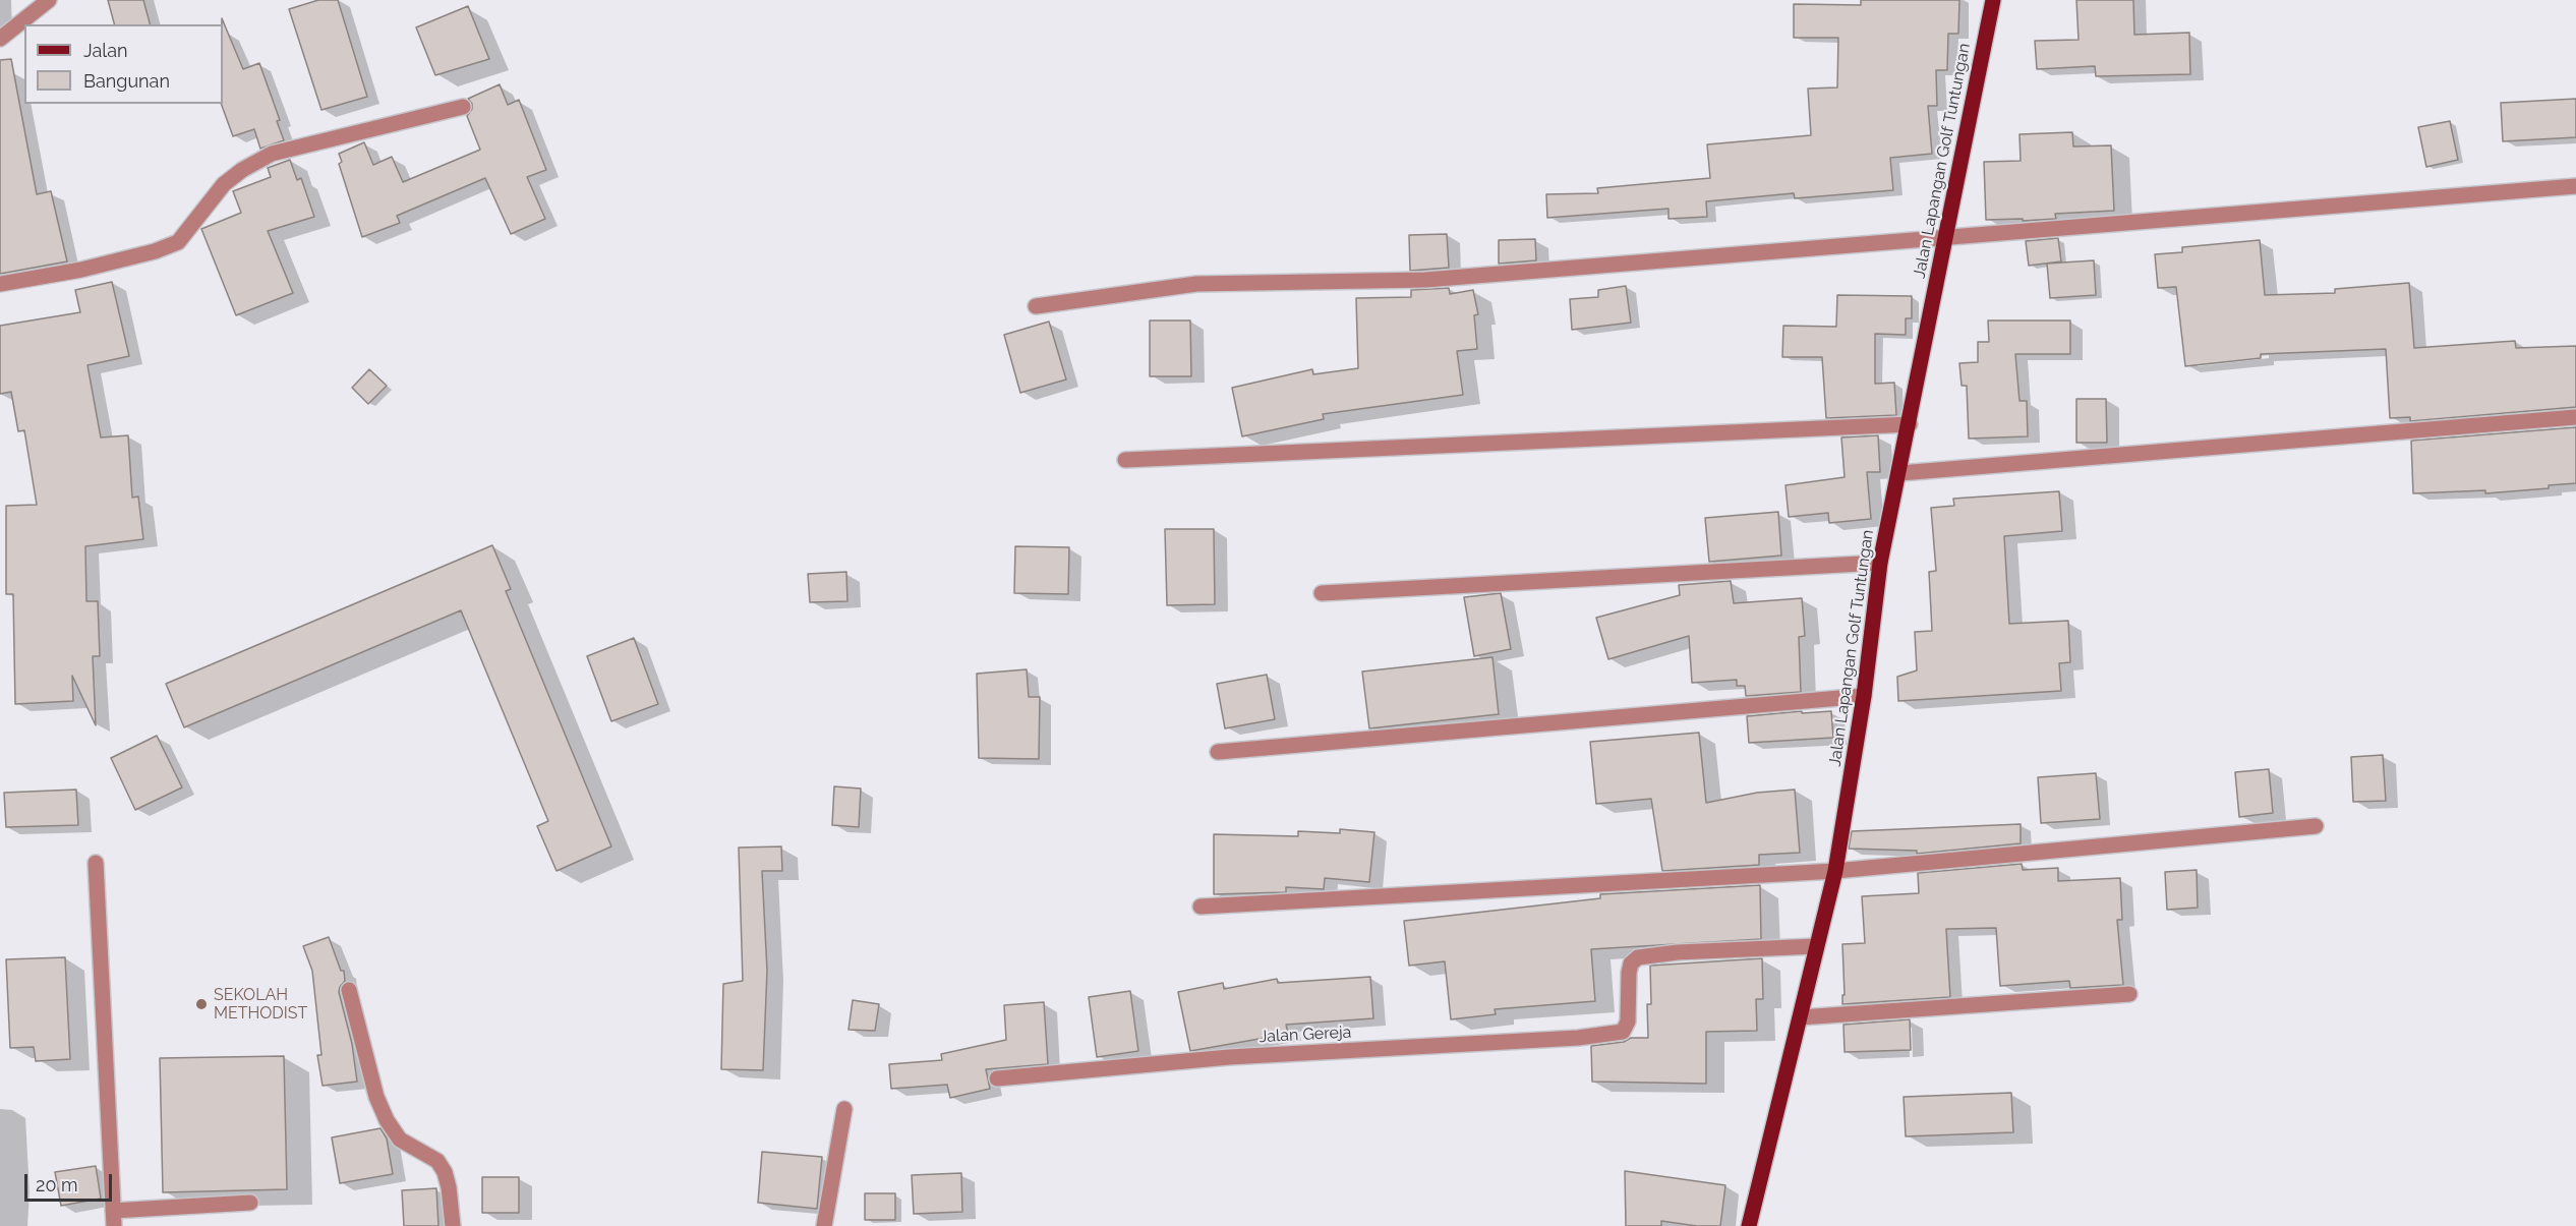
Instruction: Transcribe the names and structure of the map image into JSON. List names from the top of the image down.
{
  "streets": {
    "main road": ["Jalan Lapangan Golf Tuntungan"],
    "street": ["Jalan Gereja"]
  },
  "crossings": [
    ["Jalan Lapangan Golf Tuntungan", "Jalan Gereja"]
  ],
  "places": ["SEKOLAH METHODIST"],
  "legend": ["Jalan", "Bangunan"],
  "scale_bar": "20 m"
}
